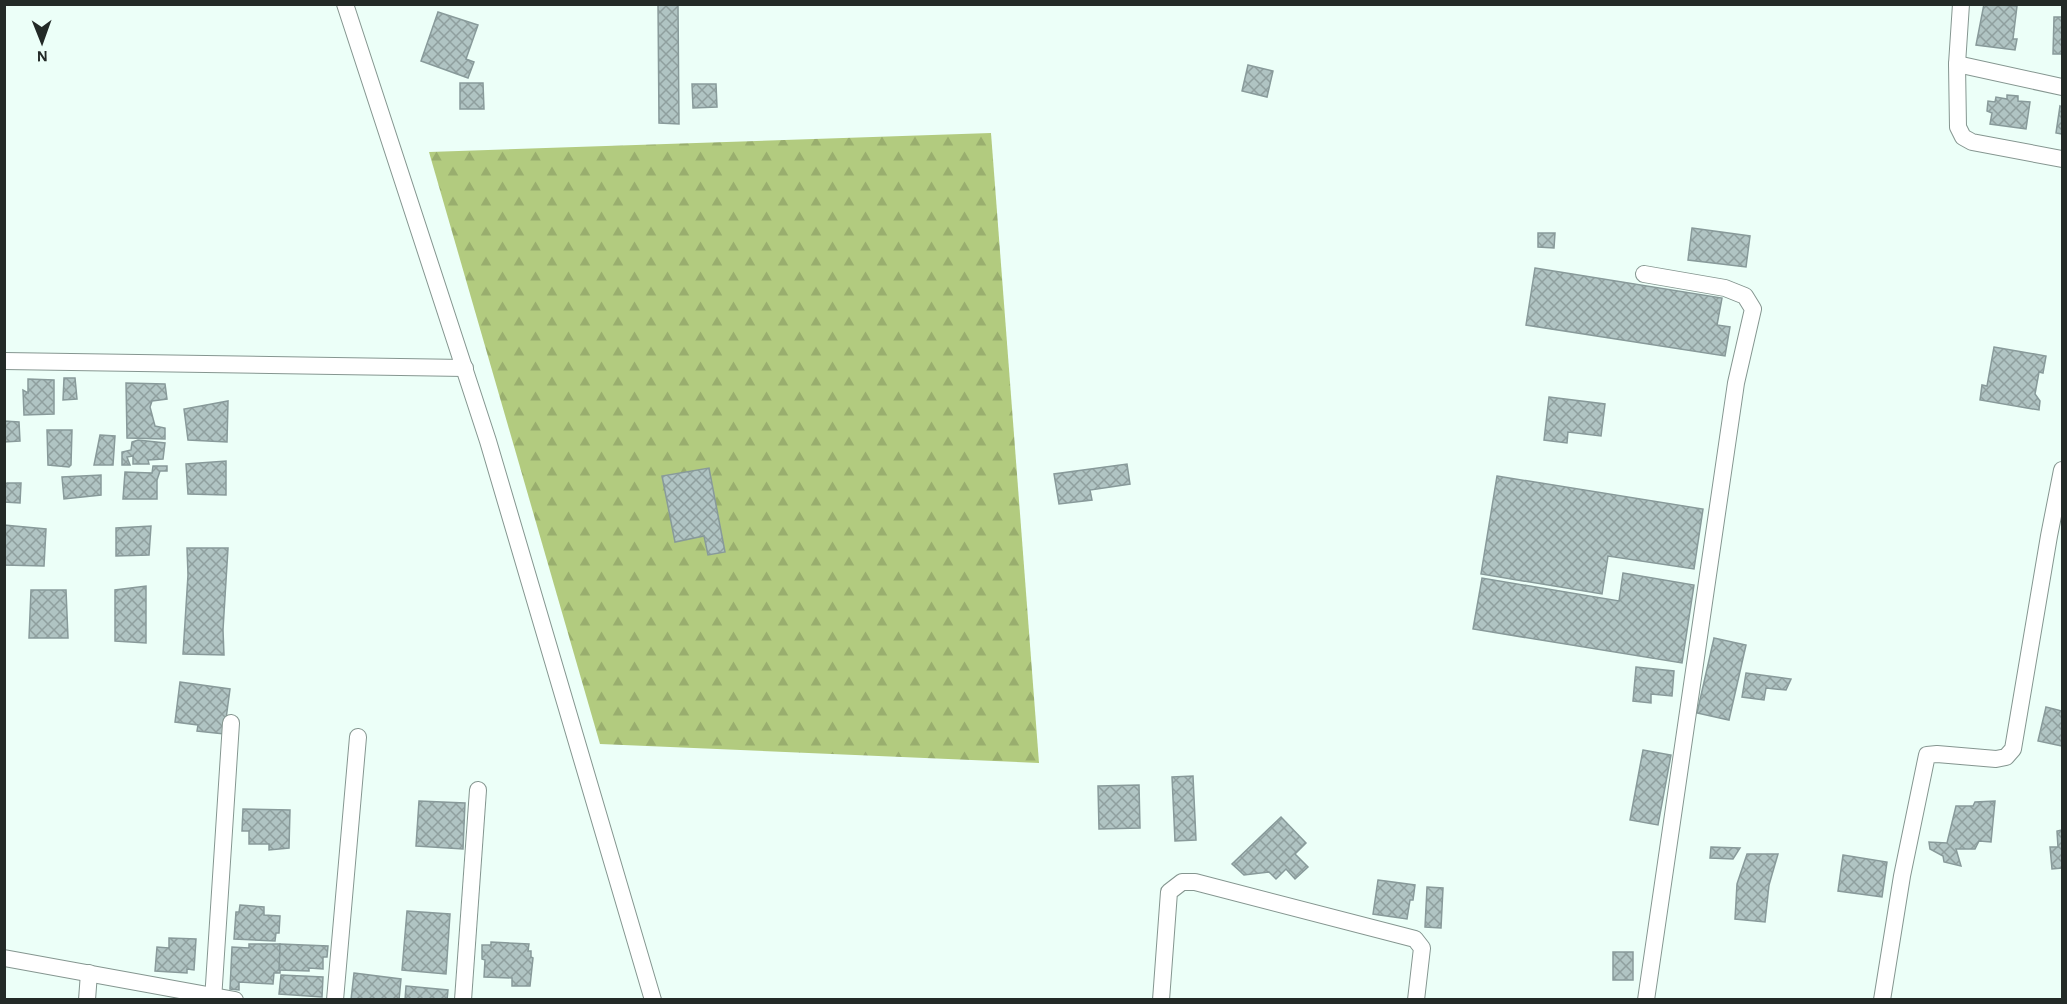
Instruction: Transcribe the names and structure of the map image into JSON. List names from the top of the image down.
{
  "north": "bottom"
}
